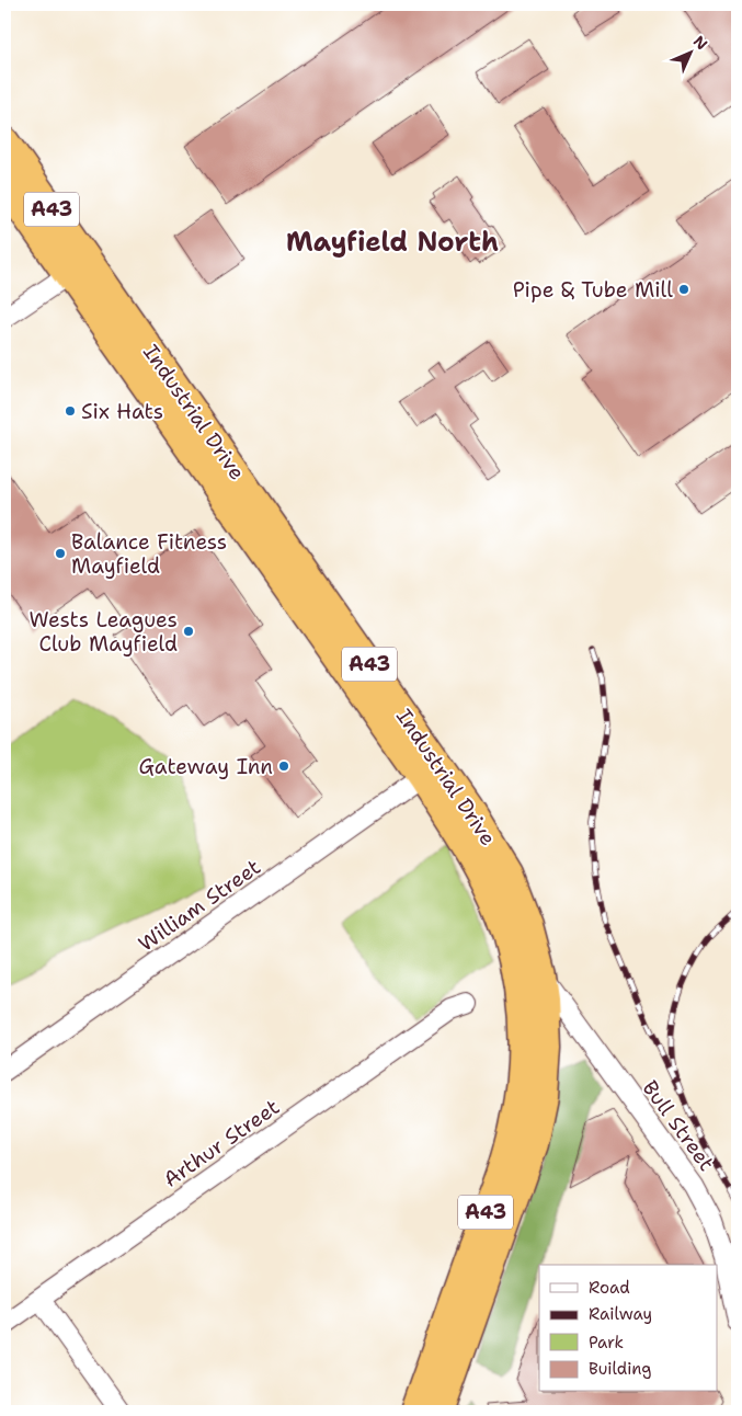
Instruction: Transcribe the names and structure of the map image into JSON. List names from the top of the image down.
{
  "streets": {
    "highway": ["A43", "Industrial Drive"],
    "street": ["William Street", "Bull Street", "Arthur Street"]
  },
  "crossings": [
    ["Industrial Drive", "William Street"],
    ["Industrial Drive", "Bull Street"]
  ],
  "districts": ["Mayfield North"],
  "places": [
    "Pipe & Tube Mill",
    "Six Hats",
    "Balance Fitness Mayfield",
    "Wests Leagues Club Mayfield",
    "Gateway Inn"
  ],
  "legend": [
    "Road",
    "Railway",
    "Park",
    "Building"
  ],
  "north": "top right"
}
